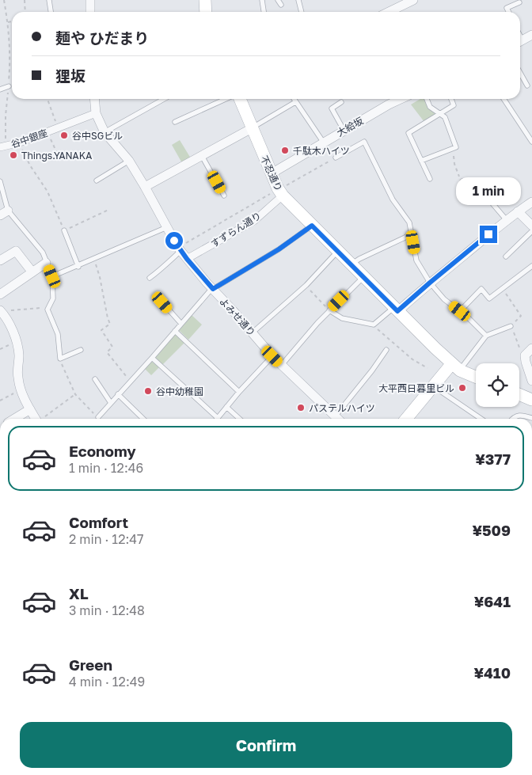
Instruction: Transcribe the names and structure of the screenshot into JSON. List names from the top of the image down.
{
  "streets": {
    "main road": ["不忍通り"],
    "street": [
      "大給坂",
      "谷中銀座",
      "すずらん通り",
      "よみせ通り"
    ]
  },
  "crossings": [
    ["大給坂", "不忍通り"],
    ["谷中銀座", "よみせ通り"],
    ["不忍通り", "すずらん通り"],
    ["すずらん通り", "よみせ通り"]
  ],
  "places": [
    "谷中SGビル",
    "千駄木ハイツ",
    "Things.YANAKA",
    "大平西日暮里ビル",
    "谷中幼稚園",
    "パステルハイツ"
  ],
  "page": {
    "banner": ["麺や ひだまり", "狸坂"],
    "bubble": "1 min",
    "list": [
      {
        "name": "Economy",
        "note": "1 min · 12:46",
        "value": "¥377"
      },
      {
        "name": "Comfort",
        "note": "2 min · 12:47",
        "value": "¥509"
      },
      {
        "name": "XL",
        "note": "3 min · 12:48",
        "value": "¥641"
      },
      {
        "name": "Green",
        "note": "4 min · 12:49",
        "value": "¥410"
      }
    ],
    "buttons": "Confirm"
  }
}
